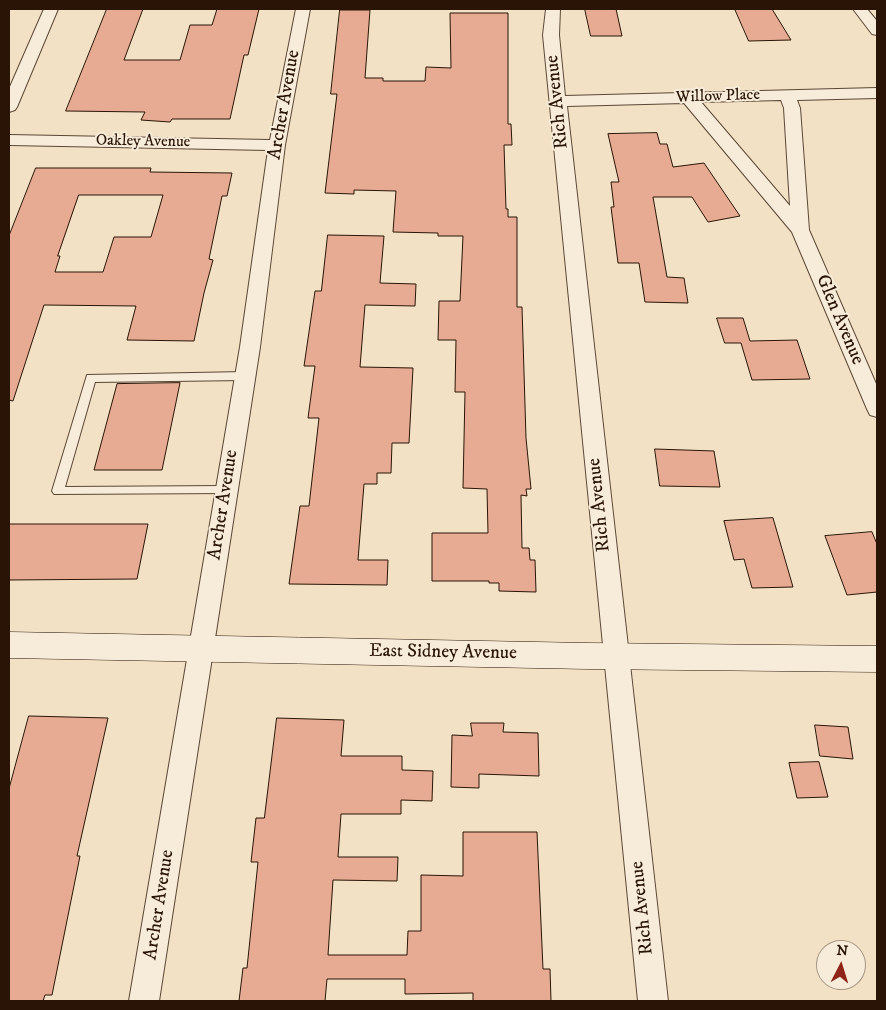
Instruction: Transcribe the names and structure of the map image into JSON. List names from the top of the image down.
{
  "streets": {
    "street": [
      "Willow Place",
      "Rich Avenue",
      "Archer Avenue",
      "Oakley Avenue",
      "Glen Avenue",
      "East Sidney Avenue"
    ]
  },
  "crossings": [
    ["Willow Place", "Rich Avenue"],
    ["Willow Place", "Glen Avenue"],
    ["Rich Avenue", "East Sidney Avenue"],
    ["Archer Avenue", "Oakley Avenue"],
    ["Archer Avenue", "East Sidney Avenue"]
  ],
  "north": "top"
}
